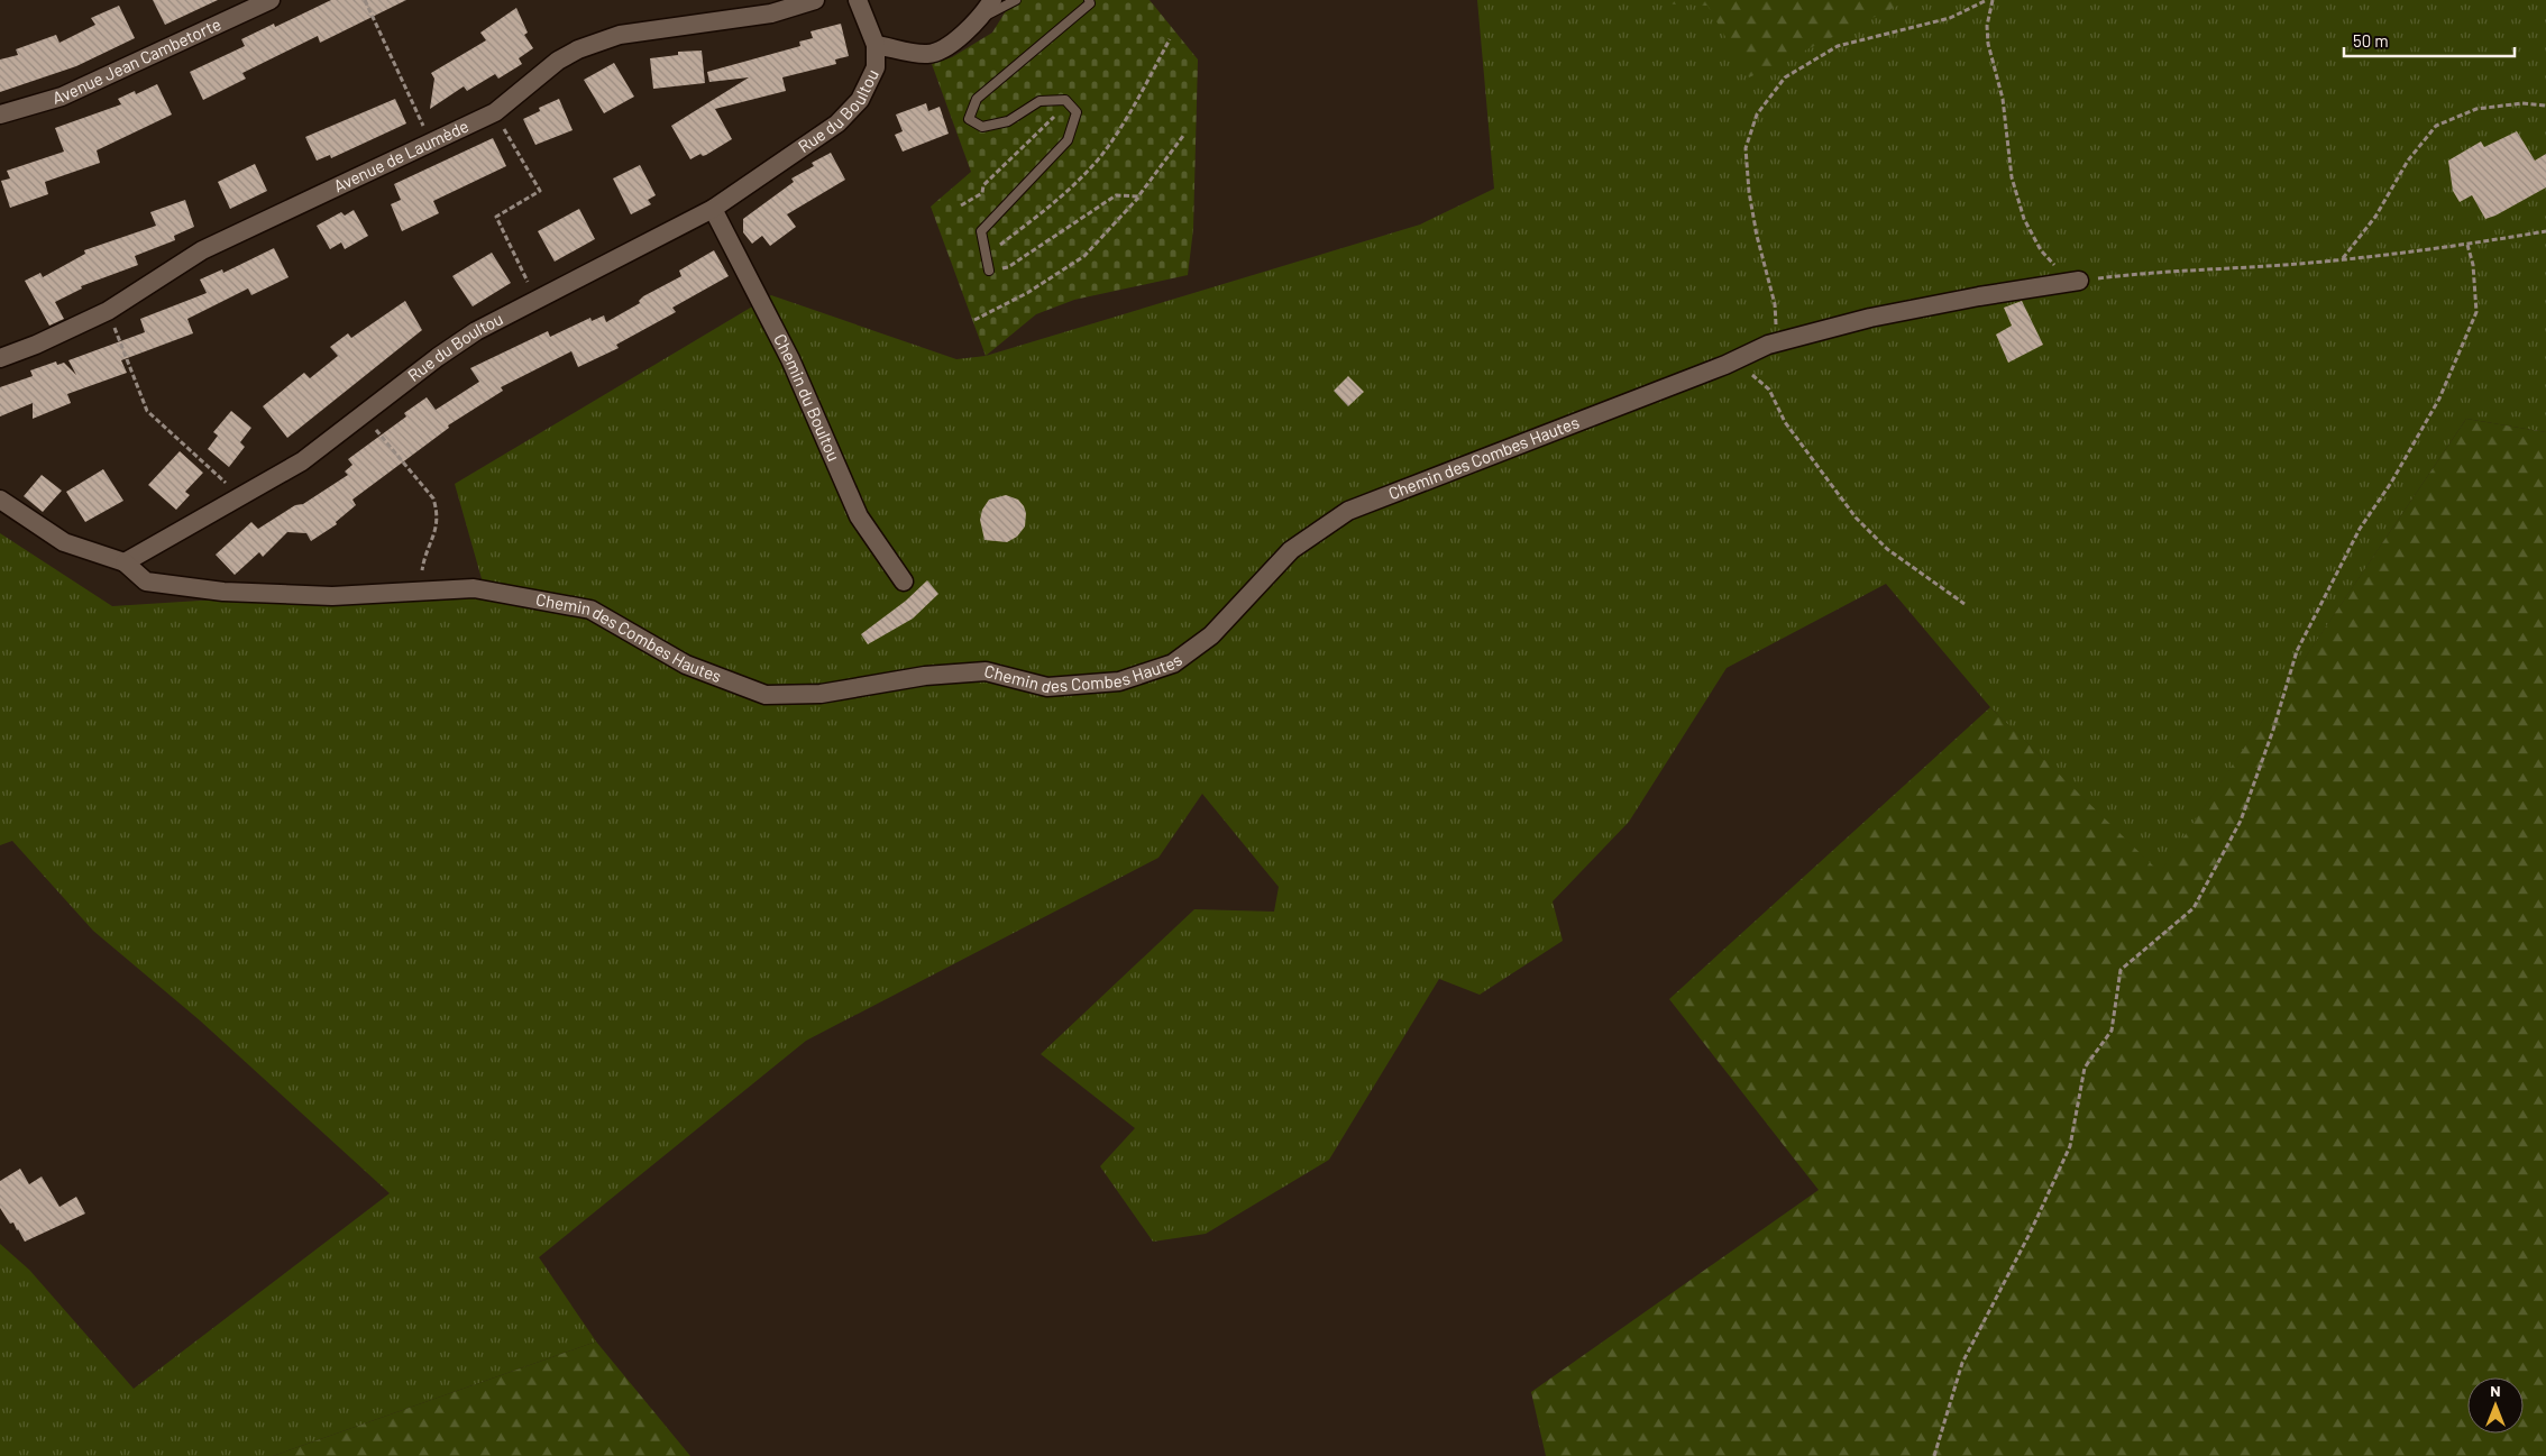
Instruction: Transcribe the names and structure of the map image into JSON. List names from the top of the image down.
{
  "streets": {
    "street": [
      "Avenue Jean Cambetorte",
      "Rue du Boultou",
      "Avenue de Laumède",
      "Chemin du Boultou",
      "Chemin des Combes Hautes"
    ]
  },
  "crossings": [
    ["Rue du Boultou", "Chemin du Boultou"],
    ["Rue du Boultou", "Chemin des Combes Hautes"]
  ],
  "scale_bar": "50 m",
  "north": "top"
}
